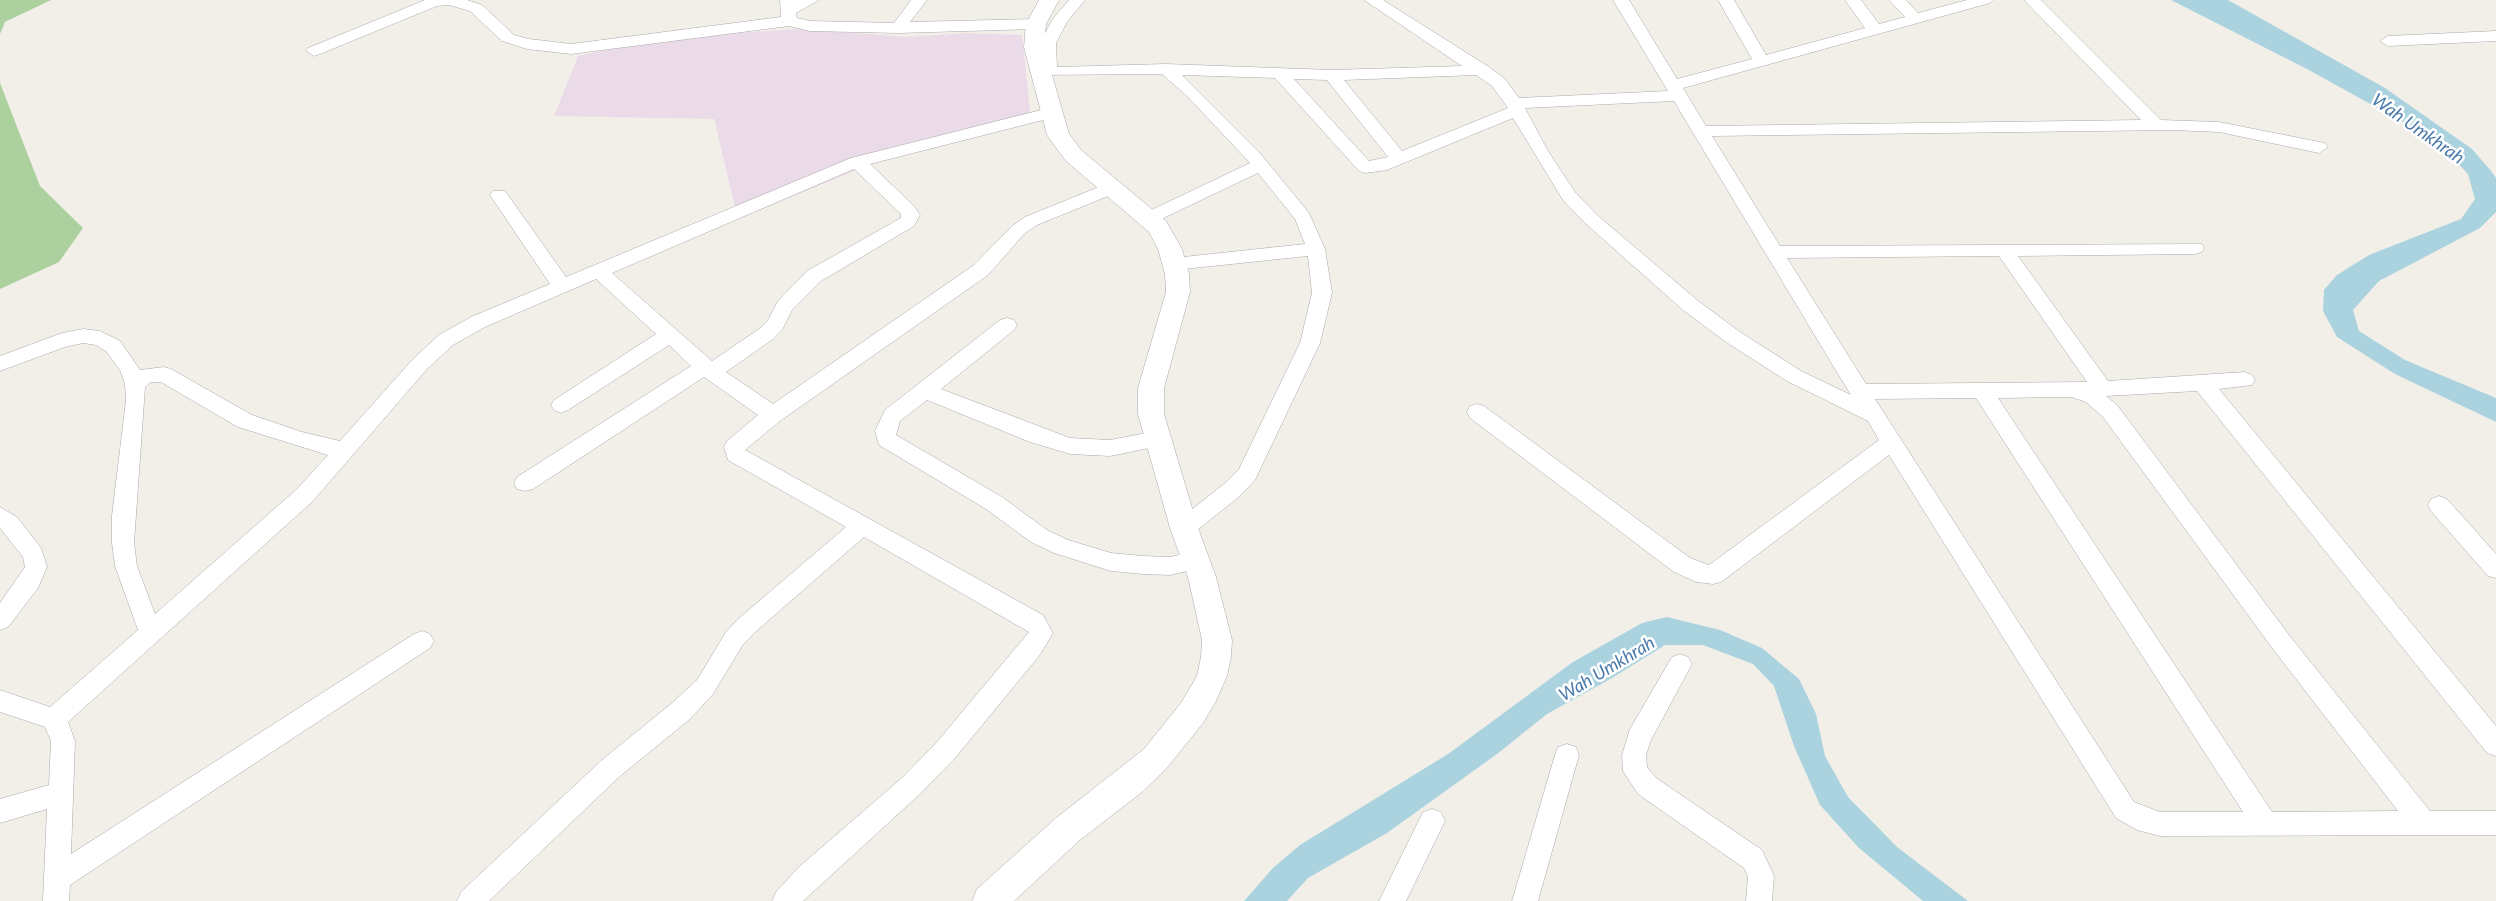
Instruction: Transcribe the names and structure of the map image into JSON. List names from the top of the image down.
{
  "water": ["Wah Umkhrah"]
}
